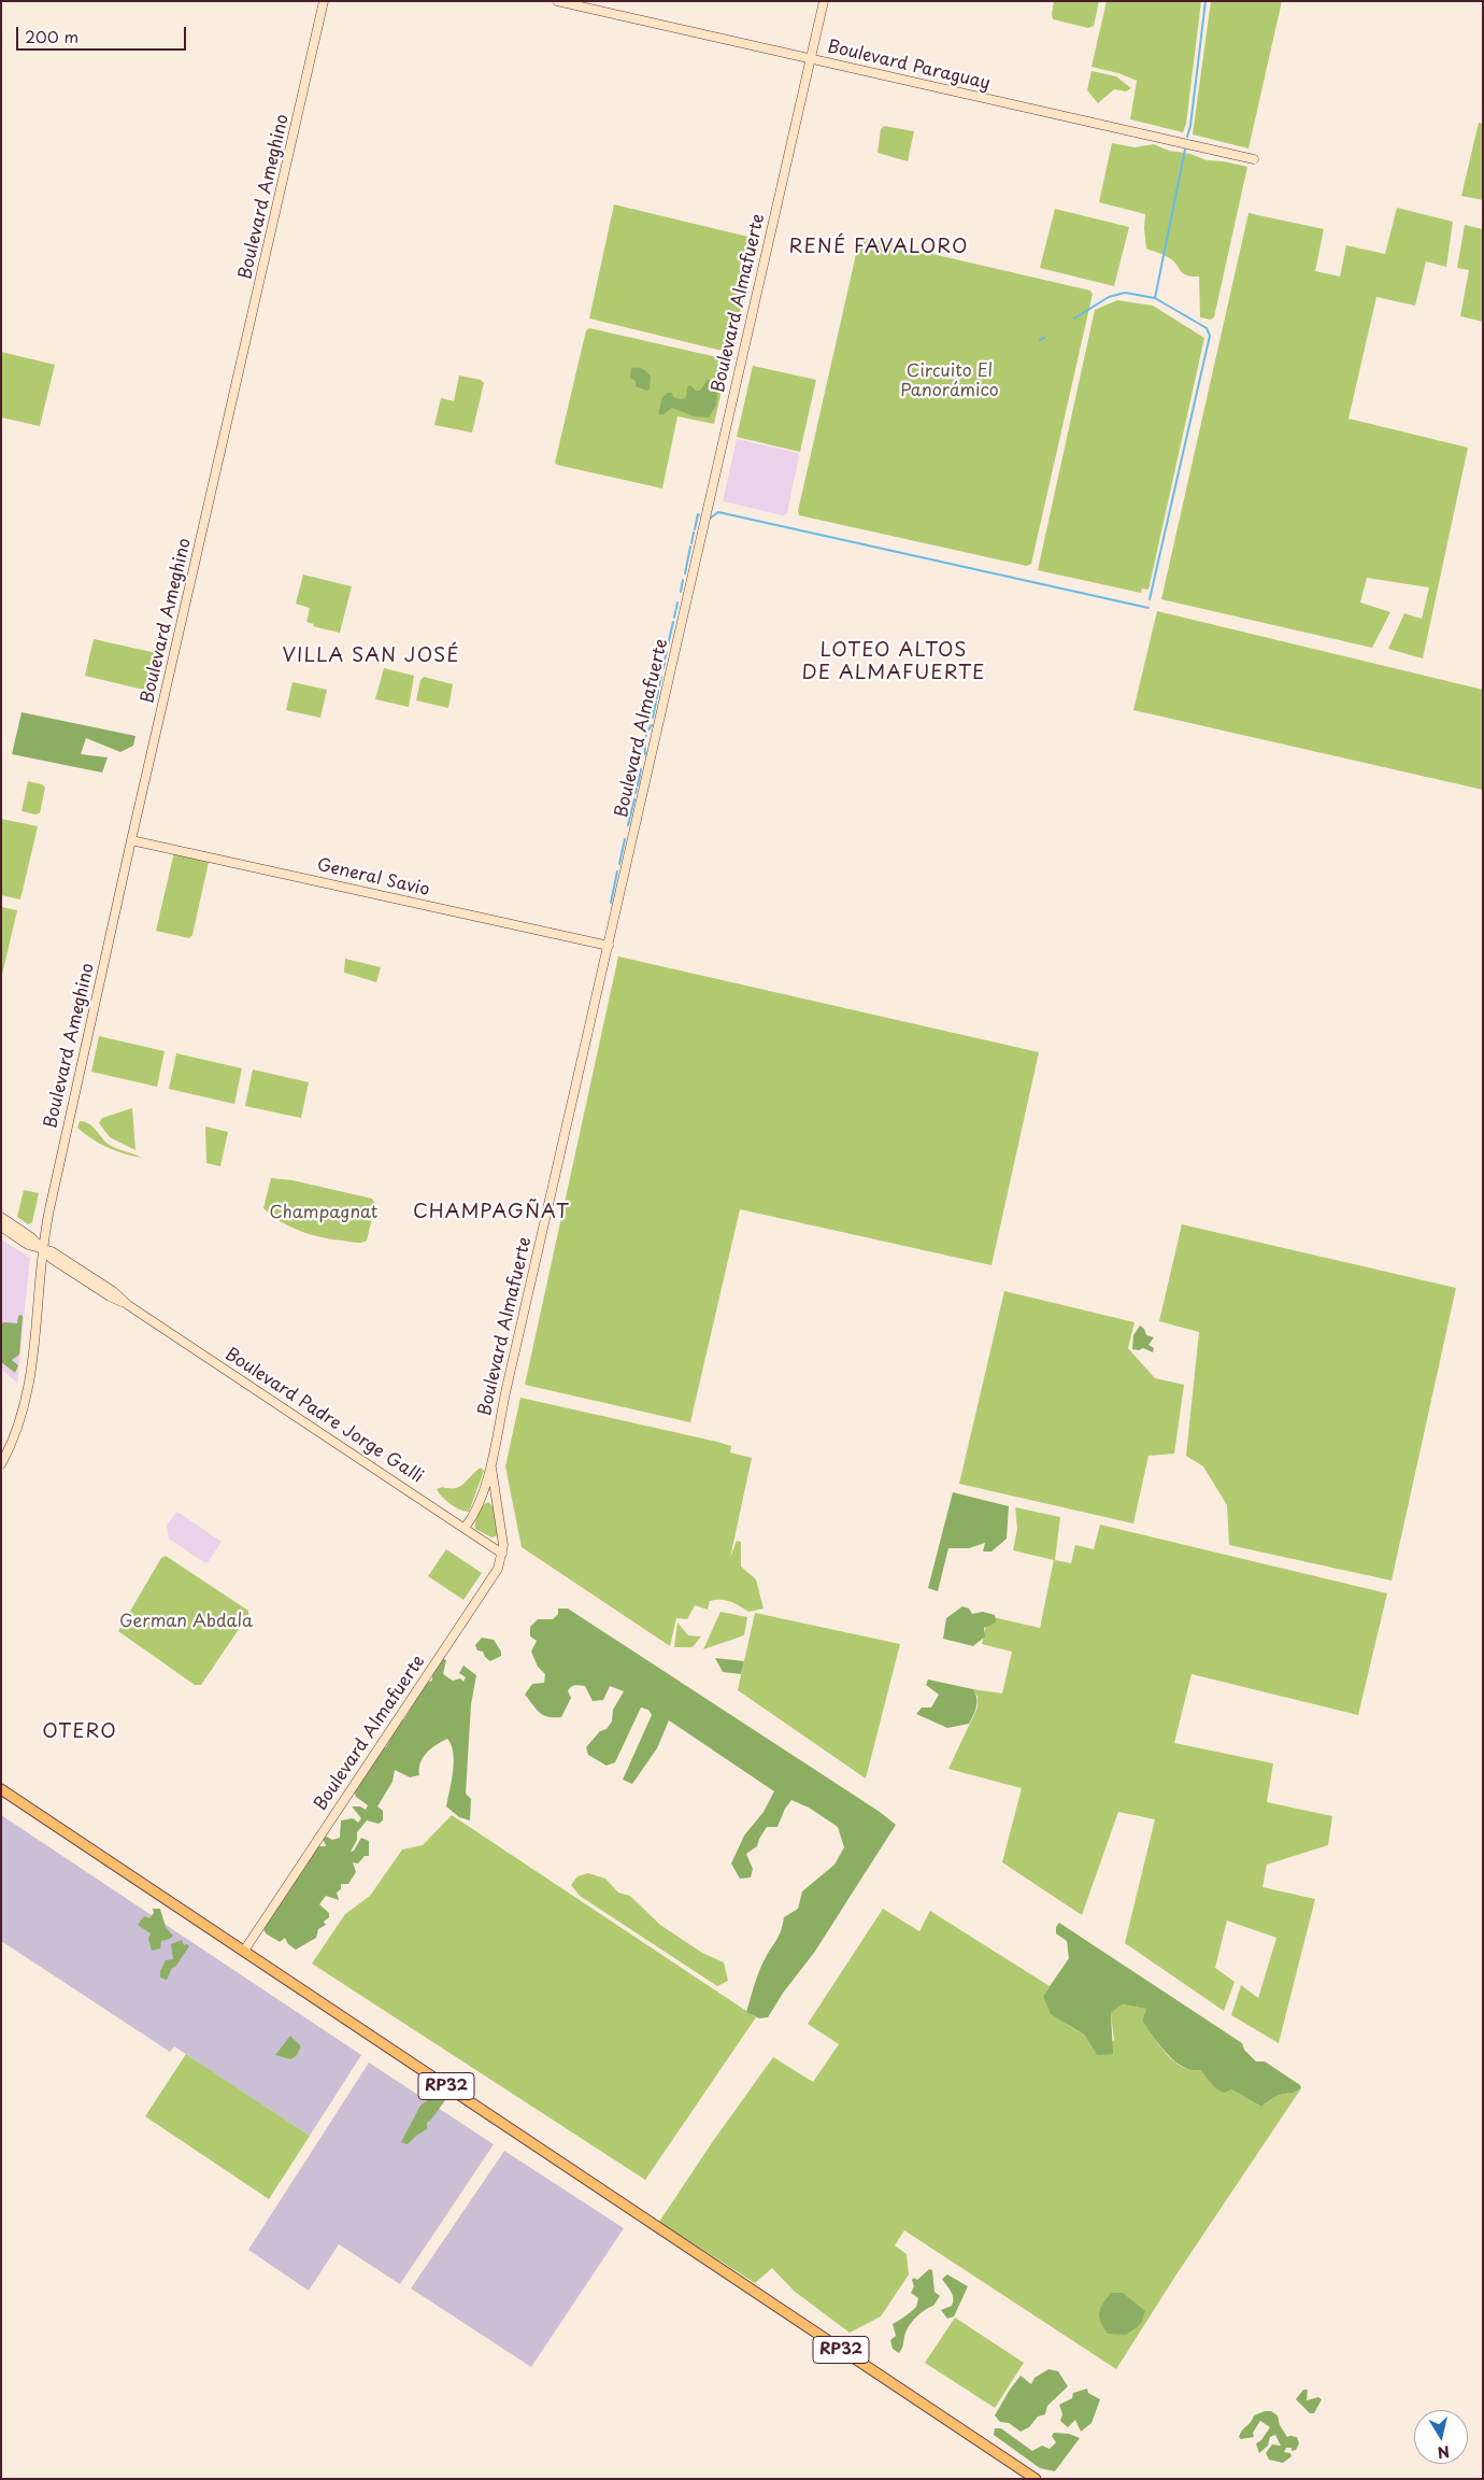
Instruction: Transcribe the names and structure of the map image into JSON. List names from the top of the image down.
{
  "streets": {
    "main road": [
      "Boulevard Paraguay",
      "Boulevard Ameghino",
      "Boulevard Almafuerte",
      "General Savio",
      "Boulevard Padre Jorge Galli",
      "RP32"
    ]
  },
  "crossings": [
    ["Boulevard Paraguay", "Boulevard Almafuerte"],
    ["Boulevard Ameghino", "General Savio"],
    ["Boulevard Ameghino", "Boulevard Padre Jorge Galli"],
    ["Boulevard Almafuerte", "General Savio"],
    ["Boulevard Almafuerte", "Boulevard Padre Jorge Galli"],
    ["Boulevard Almafuerte", "RP32"]
  ],
  "districts": [
    "RENÉ FAVALORO",
    "LOTEO ALTOS DE ALMAFUERTE",
    "VILLA SAN JOSÉ",
    "CHAMPAGÑAT",
    "OTERO"
  ],
  "parks": ["Circuito El Panorámico", "Champagnat", "German Abdala"],
  "scale_bar": "200 m",
  "north": "bottom"
}
